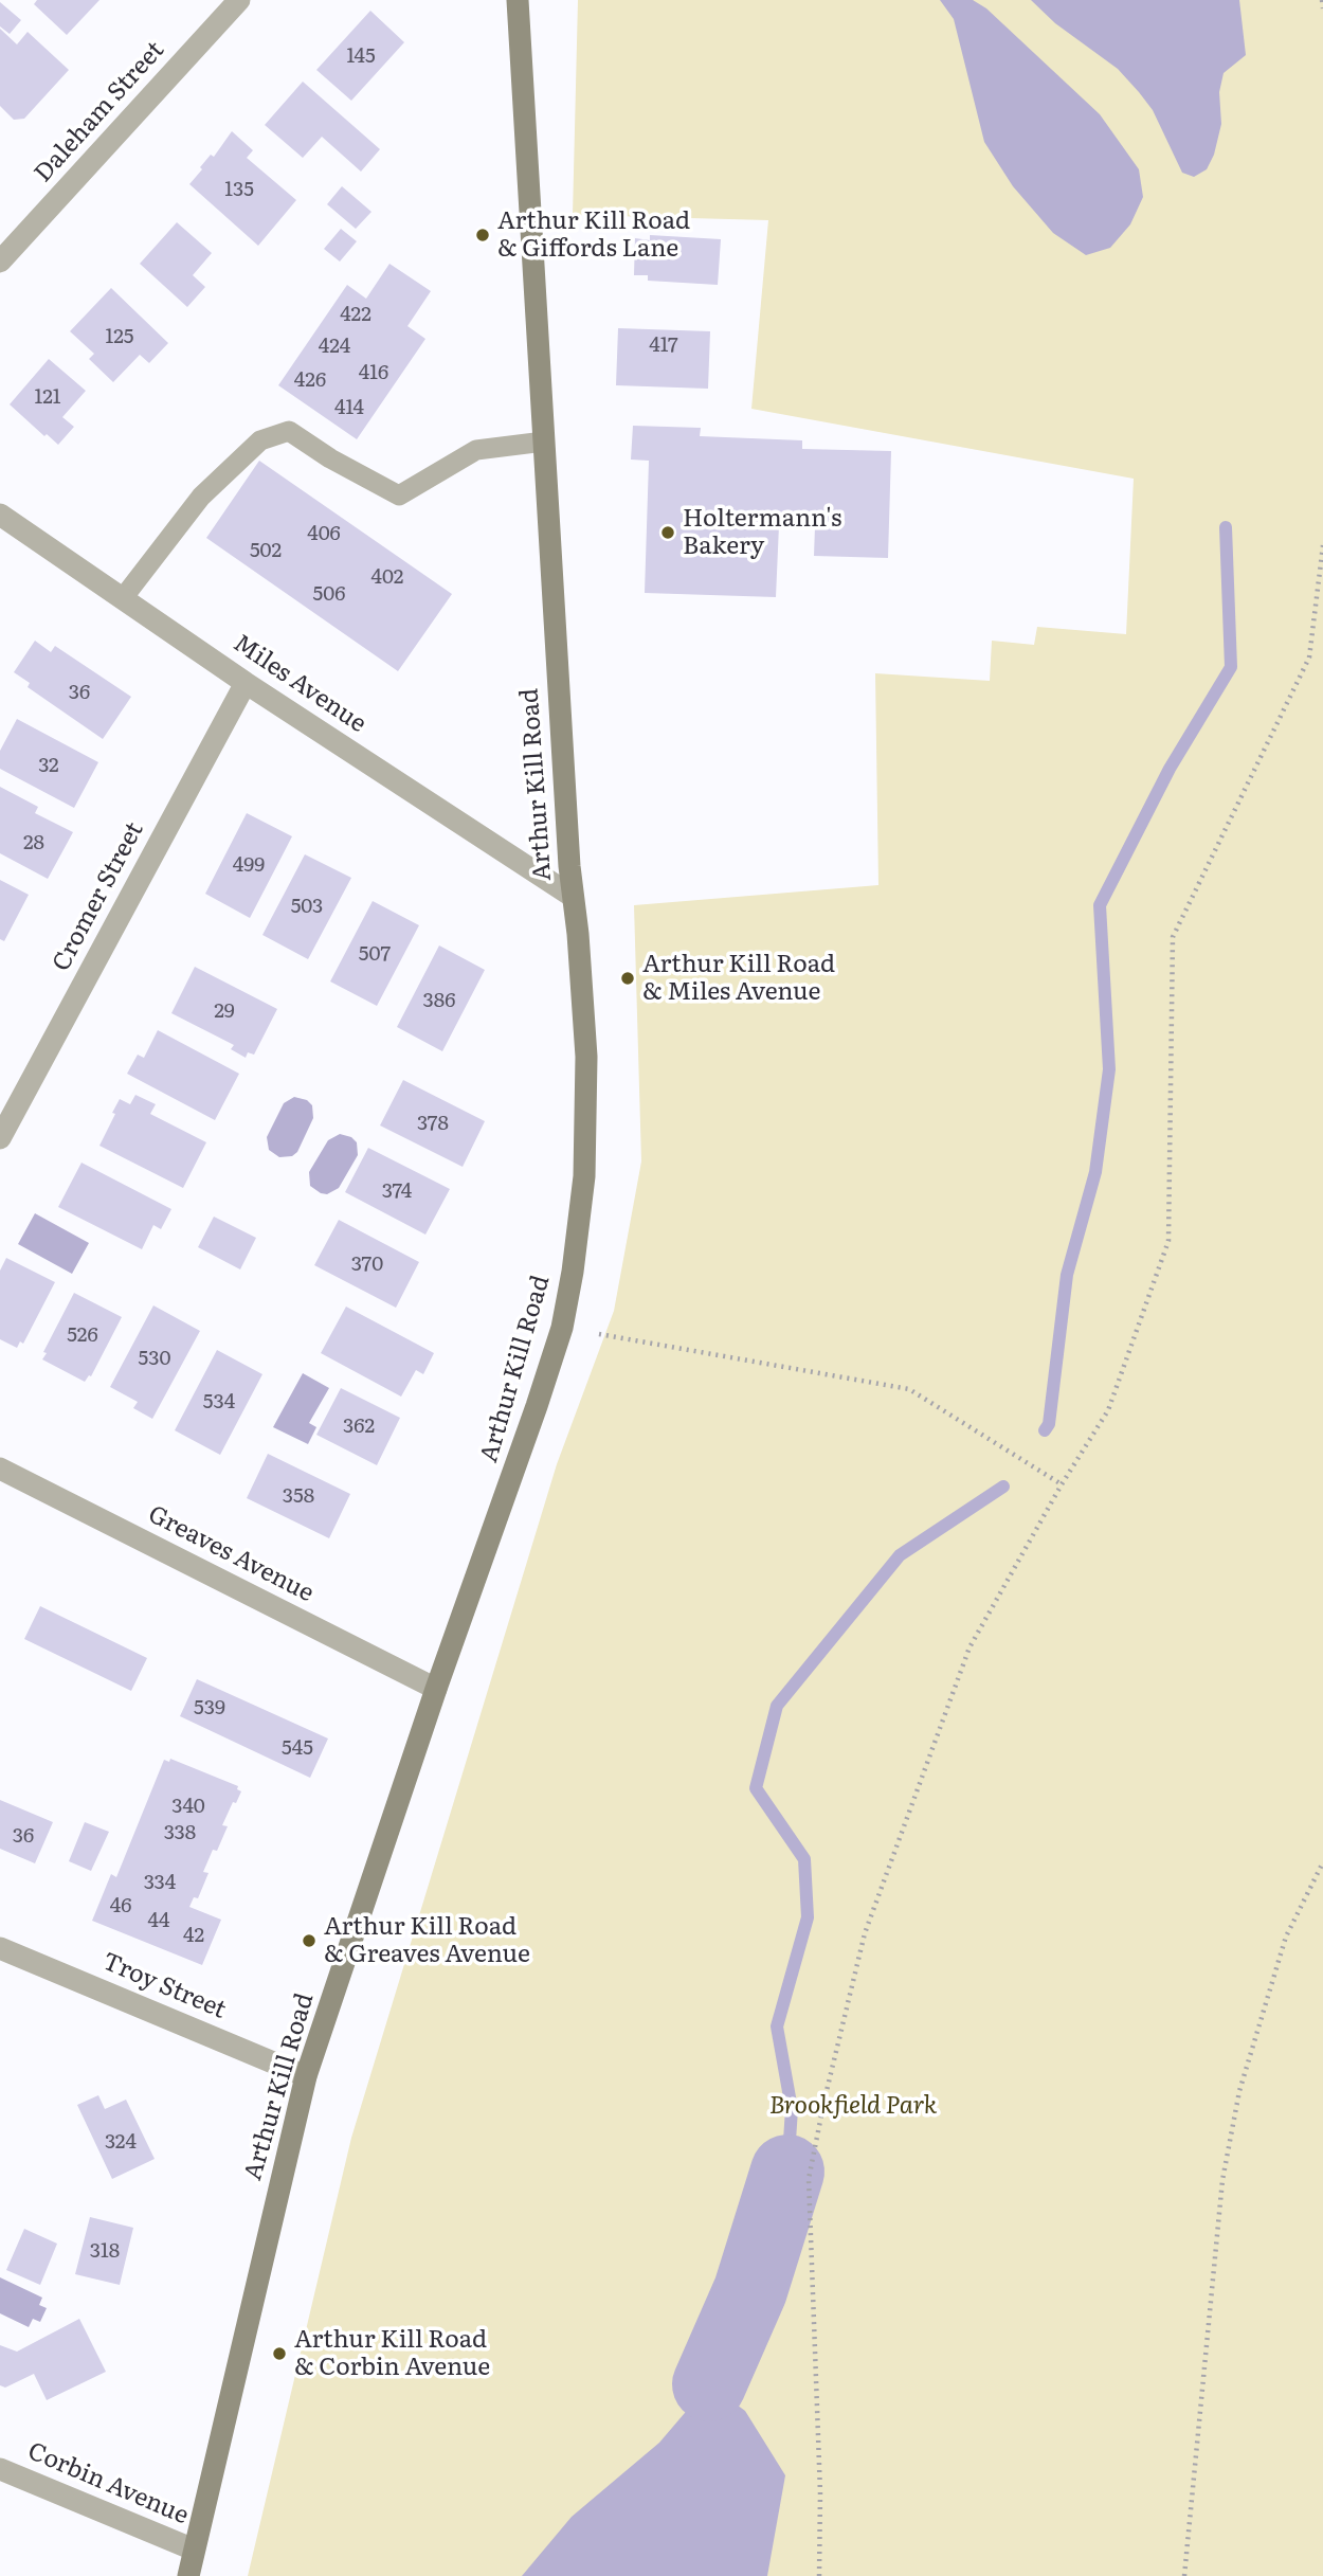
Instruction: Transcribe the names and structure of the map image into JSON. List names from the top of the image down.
{
  "streets": {
    "street": [
      "Daleham Street",
      "Miles Avenue",
      "Arthur Kill Road",
      "Cromer Street",
      "Greaves Avenue",
      "Troy Street",
      "Corbin Avenue"
    ]
  },
  "crossings": [
    ["Miles Avenue", "Arthur Kill Road"],
    ["Miles Avenue", "Cromer Street"],
    ["Arthur Kill Road", "Greaves Avenue"],
    ["Arthur Kill Road", "Troy Street"],
    ["Arthur Kill Road", "Corbin Avenue"]
  ],
  "parks": ["Brookfield Park"],
  "places": [
    "Arthur Kill Road & Giffords Lane",
    "Holtermann's Bakery",
    "Arthur Kill Road & Miles Avenue",
    "Arthur Kill Road & Greaves Avenue",
    "Arthur Kill Road & Corbin Avenue"
  ],
  "house_numbers": [
    "145",
    "135",
    "422",
    "125",
    "417",
    "424",
    "416",
    "426",
    "121",
    "414",
    "406",
    "502",
    "402",
    "506",
    "36",
    "32",
    "28",
    "499",
    "503",
    "507",
    "386",
    "29",
    "378",
    "374",
    "370",
    "526",
    "530",
    "534",
    "362",
    "358",
    "539",
    "545",
    "340",
    "338",
    "36",
    "334",
    "46",
    "44",
    "42",
    "324",
    "318"
  ]
}
